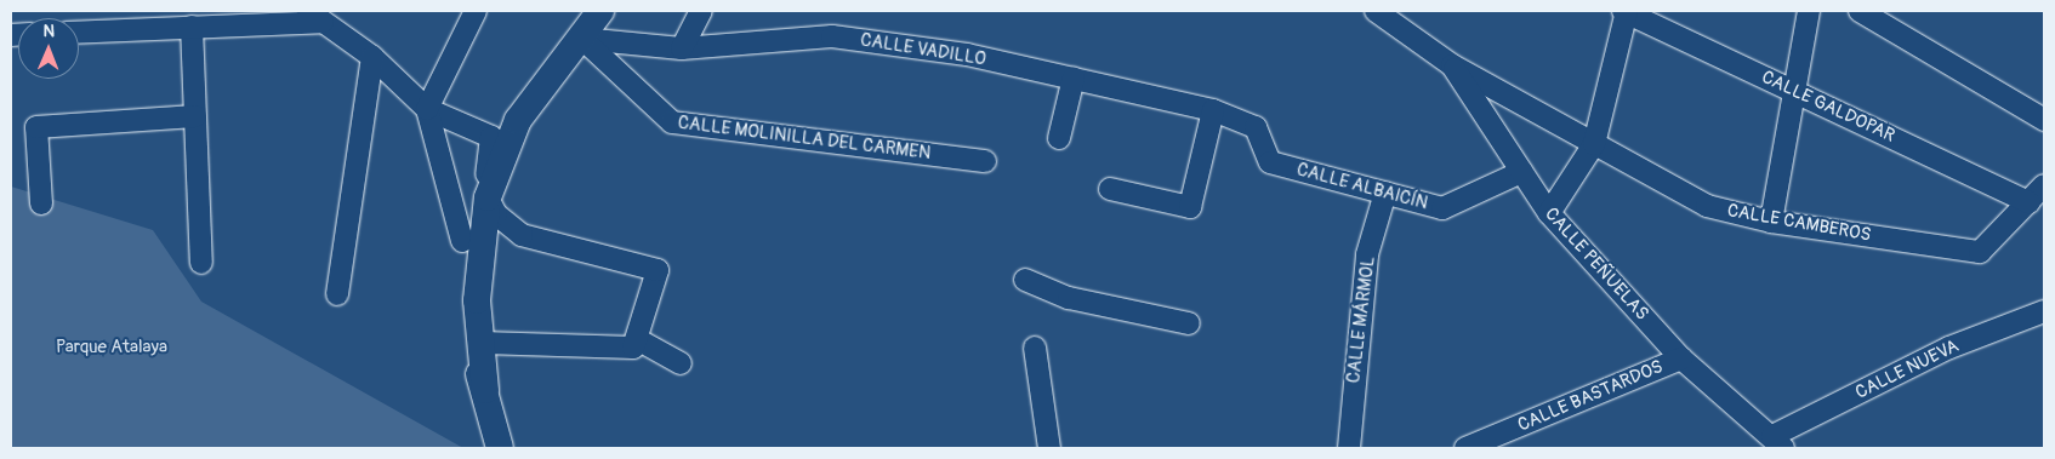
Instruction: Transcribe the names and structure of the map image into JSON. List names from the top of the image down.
{
  "streets": {
    "street": [
      "CALLE VADILLO",
      "CALLE GALDOPAR",
      "CALLE MOLINILLA DEL CARMEN",
      "CALLE ALBAICÍN",
      "CALLE CAMBEROS",
      "CALLE PEÑUELAS",
      "CALLE MÁRMOL",
      "CALLE NUEVA",
      "CALLE BASTARDOS"
    ]
  },
  "crossings": [
    ["CALLE VADILLO", "CALLE MOLINILLA DEL CARMEN"],
    ["CALLE VADILLO", "CALLE ALBAICÍN"],
    ["CALLE GALDOPAR", "CALLE CAMBEROS"],
    ["CALLE ALBAICÍN", "CALLE PEÑUELAS"],
    ["CALLE ALBAICÍN", "CALLE MÁRMOL"],
    ["CALLE CAMBEROS", "CALLE PEÑUELAS"],
    ["CALLE PEÑUELAS", "CALLE NUEVA"],
    ["CALLE PEÑUELAS", "CALLE BASTARDOS"]
  ],
  "parks": ["Parque Atalaya"],
  "north": "top"
}
